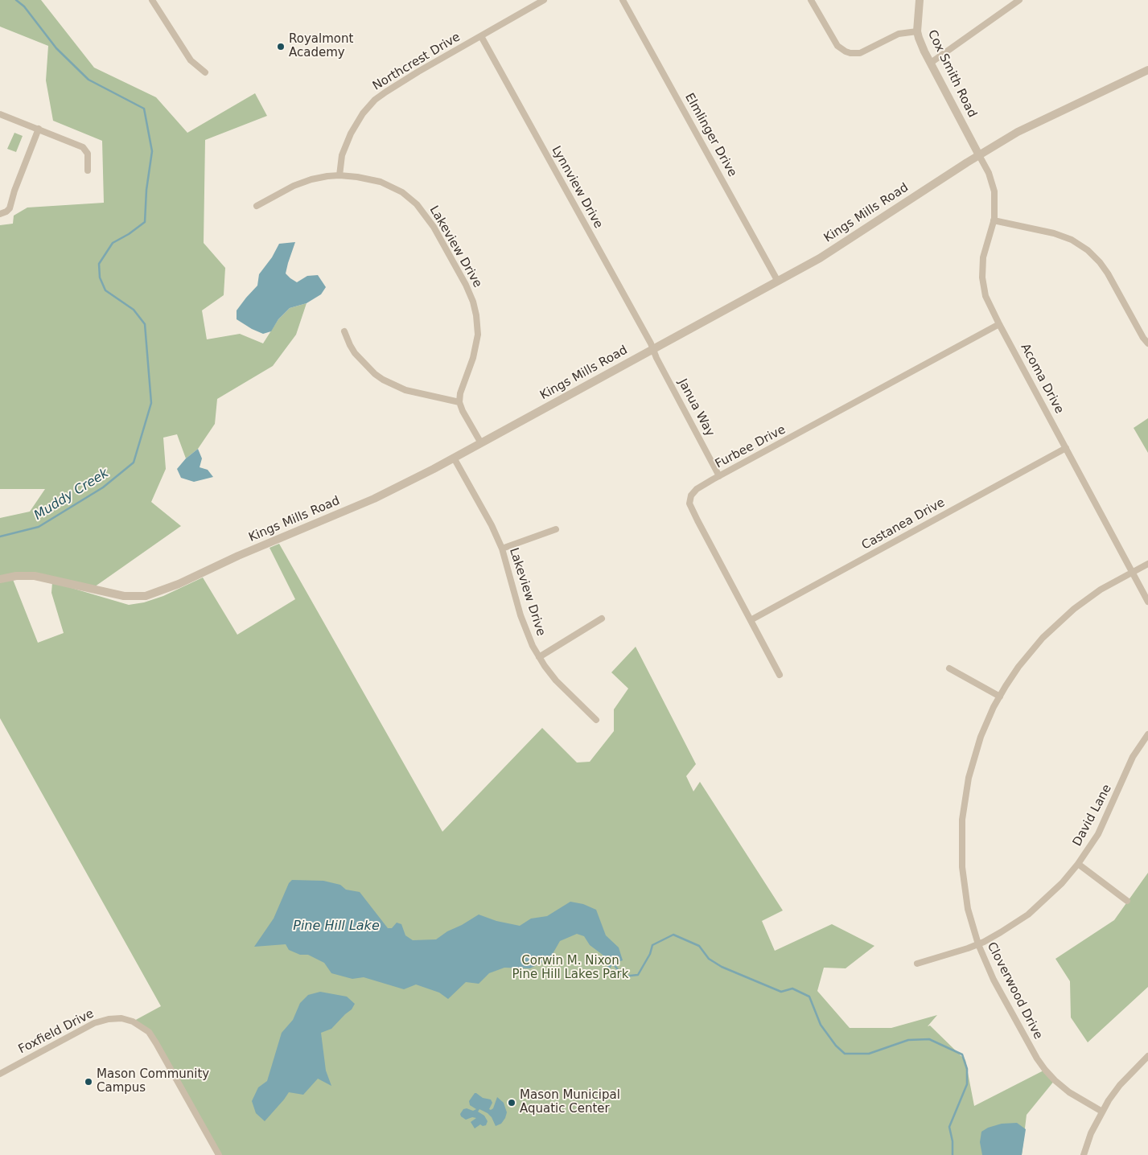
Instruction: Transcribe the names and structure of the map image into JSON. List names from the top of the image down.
{
  "streets": {
    "street": [
      "Northcrest Drive",
      "Cox Smith Road",
      "Elmlinger Drive",
      "Lynnview Drive",
      "Kings Mills Road",
      "Lakeview Drive",
      "Acoma Drive",
      "Janua Way",
      "Furbee Drive",
      "Castanea Drive",
      "David Lane",
      "Cloverwood Drive",
      "Foxfield Drive"
    ]
  },
  "crossings": [
    ["Northcrest Drive", "Lynnview Drive"],
    ["Northcrest Drive", "Lakeview Drive"],
    ["Cox Smith Road", "Kings Mills Road"],
    ["Cox Smith Road", "Acoma Drive"],
    ["Elmlinger Drive", "Kings Mills Road"],
    ["Lynnview Drive", "Kings Mills Road"],
    ["Lynnview Drive", "Janua Way"],
    ["Kings Mills Road", "Lakeview Drive"],
    ["Kings Mills Road", "Acoma Drive"],
    ["Kings Mills Road", "Janua Way"],
    ["Acoma Drive", "Furbee Drive"],
    ["Acoma Drive", "Castanea Drive"],
    ["Acoma Drive", "Cloverwood Drive"],
    ["Janua Way", "Furbee Drive"],
    ["Furbee Drive", "Castanea Drive"],
    ["David Lane", "Cloverwood Drive"]
  ],
  "water": ["Muddy Creek", "Pine Hill Lake"],
  "parks": ["Corwin M. Nixon Pine Hill Lakes Park"],
  "places": ["Royalmont Academy", "Mason Community Campus", "Mason Municipal Aquatic Center"]
}
